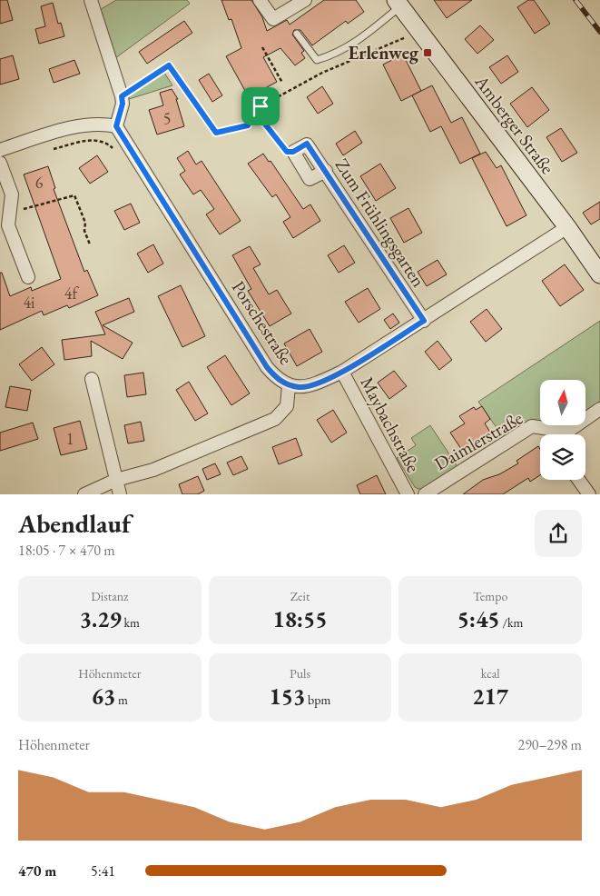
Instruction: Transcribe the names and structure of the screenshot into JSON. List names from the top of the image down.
{
  "streets": {
    "street": [
      "Amberger Straße",
      "Zum Frühlingsgarten",
      "Porschestraße",
      "Maybachstraße",
      "Daimlerstraße"
    ]
  },
  "crossings": [
    ["Amberger Straße", "Porschestraße"],
    ["Zum Frühlingsgarten", "Porschestraße"],
    ["Porschestraße", "Maybachstraße"]
  ],
  "places": {
    "transit": ["Erlenweg"]
  },
  "house_numbers": [
    "5",
    "6",
    "4f",
    "4i",
    "1"
  ],
  "north": "top",
  "page": {
    "heading": ["Abendlauf", "18:05 · 7 × 470 m"],
    "stats": [
      ["Distanz", "3.29 km"],
      ["Zeit", "18:55"],
      ["Tempo", "5:45 /km"],
      ["Höhenmeter", "63 m"],
      ["Puls", "153 bpm"],
      ["kcal", "217"]
    ],
    "chart": ["Höhenmeter", "290–298 m"],
    "list": [
      {
        "name": "470 m",
        "note": "5:41"
      }
    ]
  }
}
